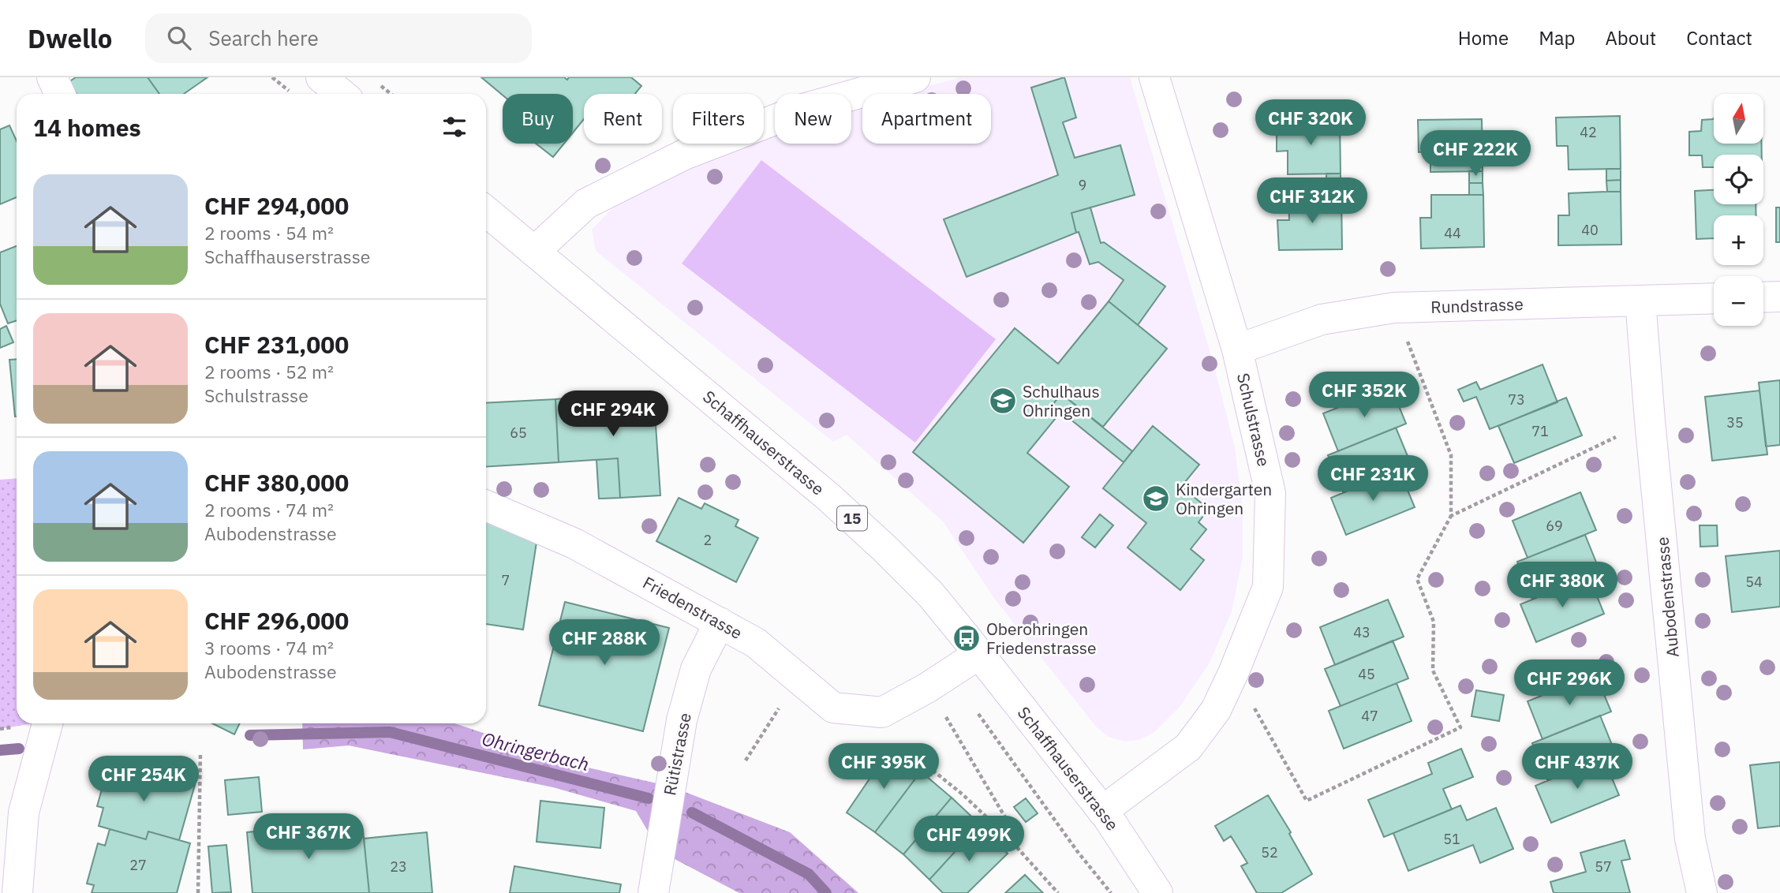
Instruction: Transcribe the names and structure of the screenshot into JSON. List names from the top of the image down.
{
  "streets": {
    "street": [
      "Rundstrasse",
      "Schulstrasse",
      "Schaffhauserstrasse",
      "15",
      "Aubodenstrasse",
      "Friedenstrasse",
      "Rütistrasse"
    ]
  },
  "crossings": [
    ["Rundstrasse", "Schulstrasse"],
    ["Rundstrasse", "Aubodenstrasse"],
    ["Schulstrasse", "Schaffhauserstrasse"],
    ["Schaffhauserstrasse", "Friedenstrasse"],
    ["Friedenstrasse", "Rütistrasse"]
  ],
  "water": ["Ohringerbach"],
  "places": {
    "school or university": ["Schulhaus Ohringen", "Kindergarten Ohringen"],
    "bus stop": ["Oberohringen Friedenstrasse"]
  },
  "house_numbers": [
    "42",
    "9",
    "40",
    "44",
    "73",
    "35",
    "71",
    "65",
    "69",
    "2",
    "7",
    "54",
    "43",
    "45",
    "47",
    "51",
    "52",
    "27",
    "23",
    "57"
  ],
  "north": "top",
  "page": {
    "header": "Dwello",
    "search": "Search here",
    "nav": [
      "Home",
      "Map",
      "About",
      "Contact"
    ],
    "map_buttons": ["+", "−"],
    "chip": [
      "Buy",
      "Rent",
      "Filters",
      "New",
      "Apartment"
    ],
    "heading": "14 homes",
    "price": [
      "CHF 320K",
      "CHF 222K",
      "CHF 312K",
      "CHF 352K",
      "CHF 294K",
      "CHF 231K",
      "CHF 380K",
      "CHF 288K",
      "CHF 296K",
      "CHF 395K",
      "CHF 437K",
      "CHF 254K",
      "CHF 367K",
      "CHF 499K"
    ],
    "list": [
      {
        "name": "CHF 294,000",
        "note": "2 rooms · 54 m² · Schaffhauserstrasse"
      },
      {
        "name": "CHF 231,000",
        "note": "2 rooms · 52 m² · Schulstrasse"
      },
      {
        "name": "CHF 380,000",
        "note": "2 rooms · 74 m² · Aubodenstrasse"
      },
      {
        "name": "CHF 296,000",
        "note": "3 rooms · 74 m² · Aubodenstrasse"
      }
    ]
  }
}
